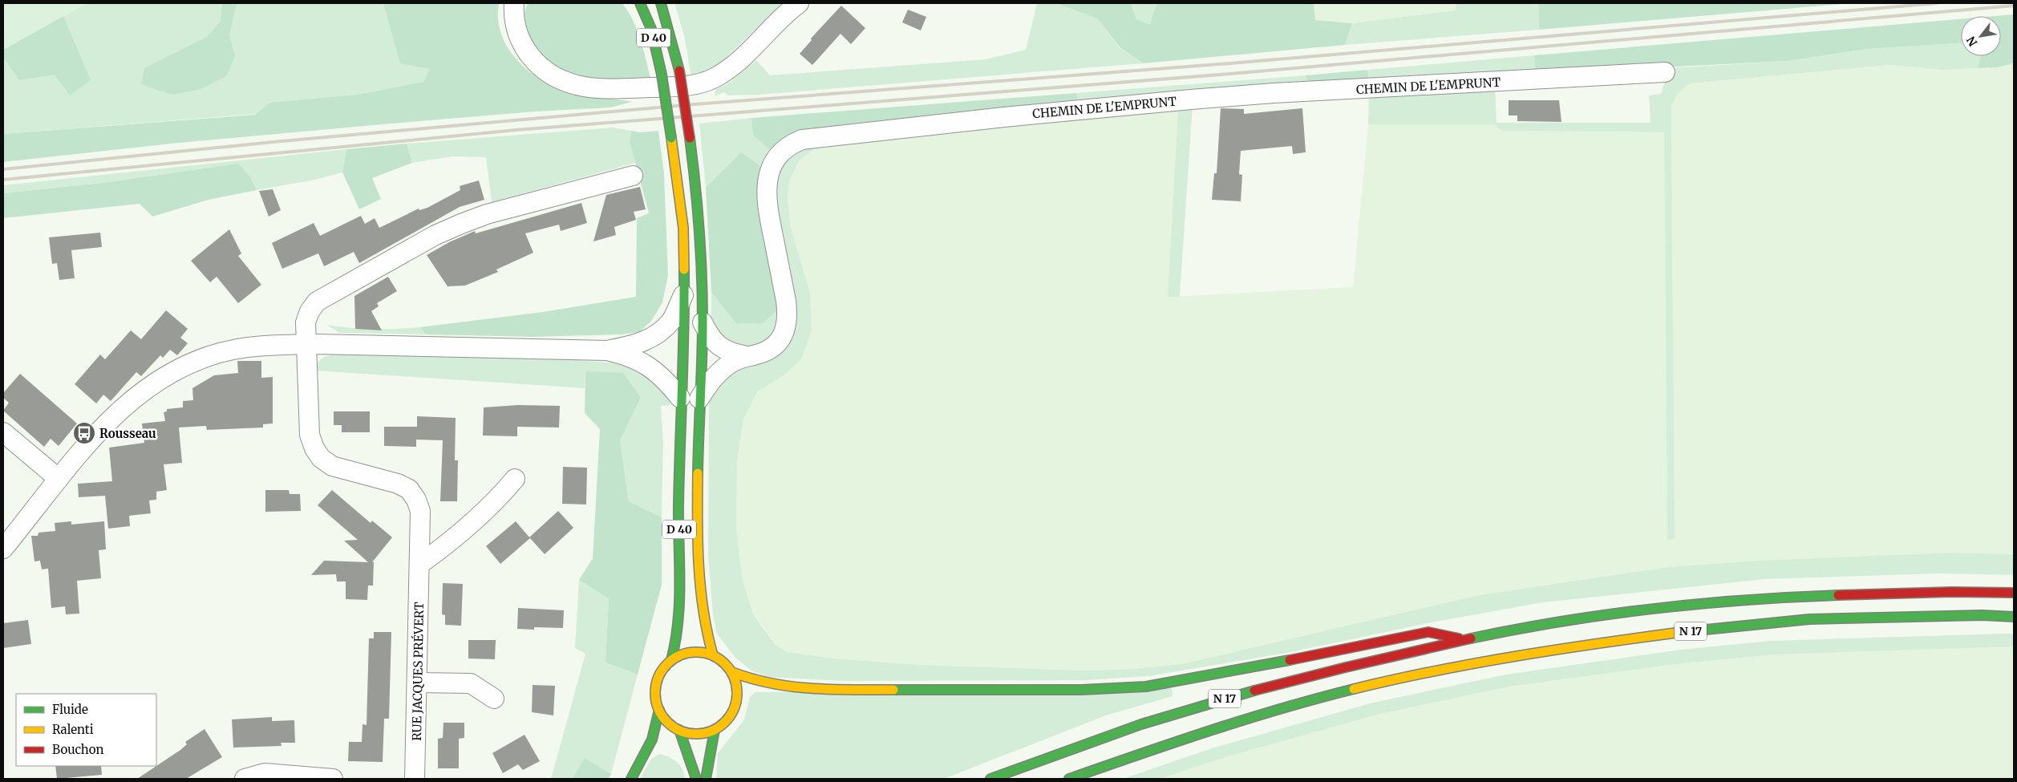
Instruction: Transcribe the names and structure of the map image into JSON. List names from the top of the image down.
{
  "streets": {
    "main road": ["D 40", "N 17"],
    "street": ["CHEMIN DE L'EMPRUNT", "RUE JACQUES PRÉVERT"]
  },
  "crossings": [
    ["D 40", "CHEMIN DE L'EMPRUNT"]
  ],
  "places": {
    "bus stop": ["Rousseau"]
  },
  "legend": ["Fluide", "Ralenti", "Bouchon"],
  "north": "bottom left"
}
